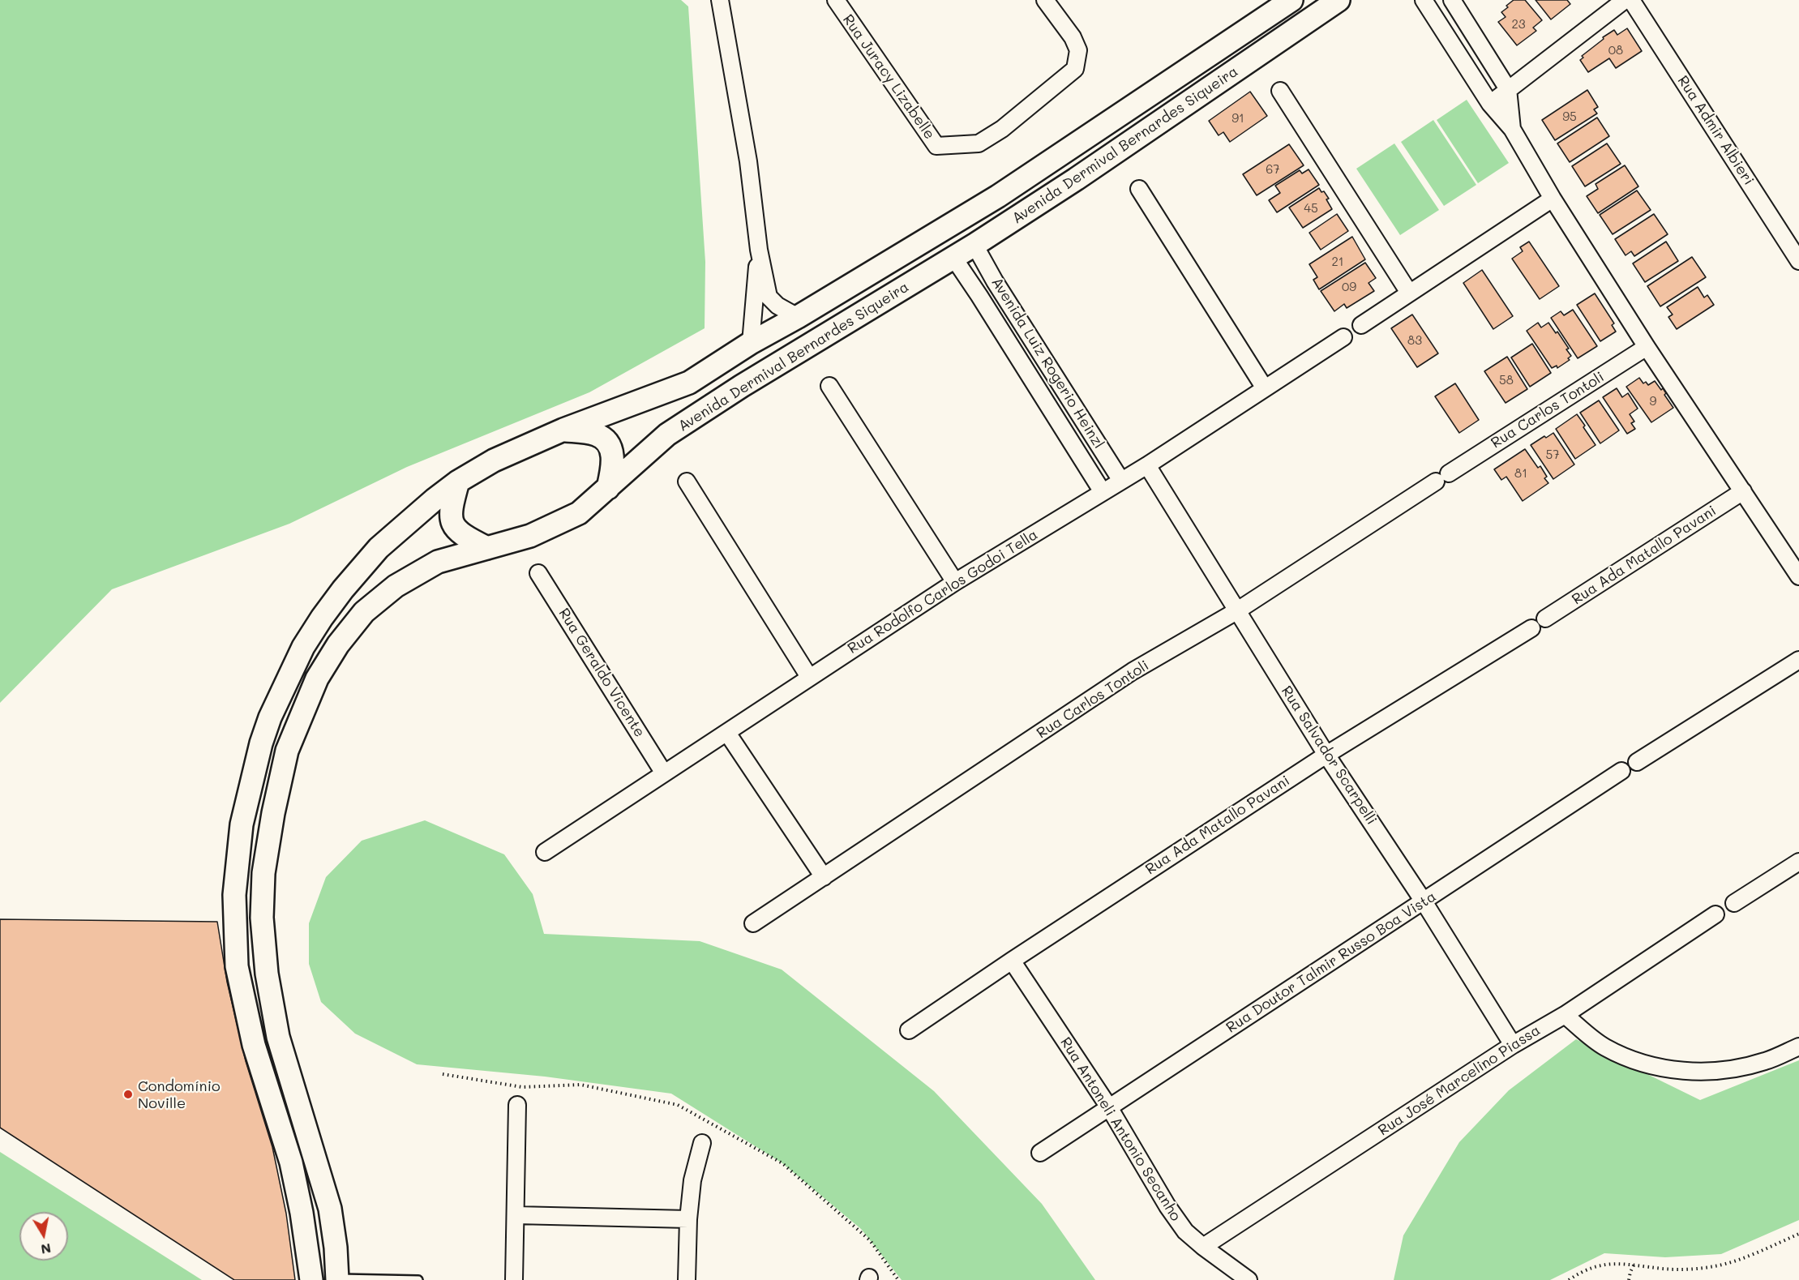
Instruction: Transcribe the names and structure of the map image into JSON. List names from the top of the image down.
{
  "streets": {
    "main road": ["Avenida Dermival Bernardes Siqueira"],
    "street": [
      "Rua Juracy Lizabelle",
      "Rua Admir Albieri",
      "Avenida Luiz Rogerio Heinzl",
      "Rua Carlos Tontoli",
      "Rua Ada Matallo Pavani",
      "Rua Rodolfo Carlos Godoi Tella",
      "Rua Geraldo Vicente",
      "Rua Salvador Scarpelli",
      "Rua Doutor Talmir Russo Boa Vista",
      "Rua José Marcelino Piassa",
      "Rua Antoneli Antonio Secanho"
    ]
  },
  "crossings": [
    ["Avenida Dermival Bernardes Siqueira", "Avenida Luiz Rogerio Heinzl"],
    ["Avenida Luiz Rogerio Heinzl", "Rua Rodolfo Carlos Godoi Tella"],
    ["Rua Carlos Tontoli", "Rua Salvador Scarpelli"],
    ["Rua Ada Matallo Pavani", "Rua Salvador Scarpelli"],
    ["Rua Ada Matallo Pavani", "Rua Antoneli Antonio Secanho"],
    ["Rua Rodolfo Carlos Godoi Tella", "Rua Geraldo Vicente"],
    ["Rua Rodolfo Carlos Godoi Tella", "Rua Salvador Scarpelli"],
    ["Rua Salvador Scarpelli", "Rua Doutor Talmir Russo Boa Vista"],
    ["Rua Salvador Scarpelli", "Rua José Marcelino Piassa"],
    ["Rua Doutor Talmir Russo Boa Vista", "Rua Antoneli Antonio Secanho"],
    ["Rua José Marcelino Piassa", "Rua Antoneli Antonio Secanho"]
  ],
  "places": ["Condomínio Noville"],
  "house_numbers": [
    "23",
    "08",
    "95",
    "91",
    "67",
    "45",
    "21",
    "09",
    "83",
    "58",
    "9",
    "57",
    "81"
  ],
  "north": "bottom"
}
